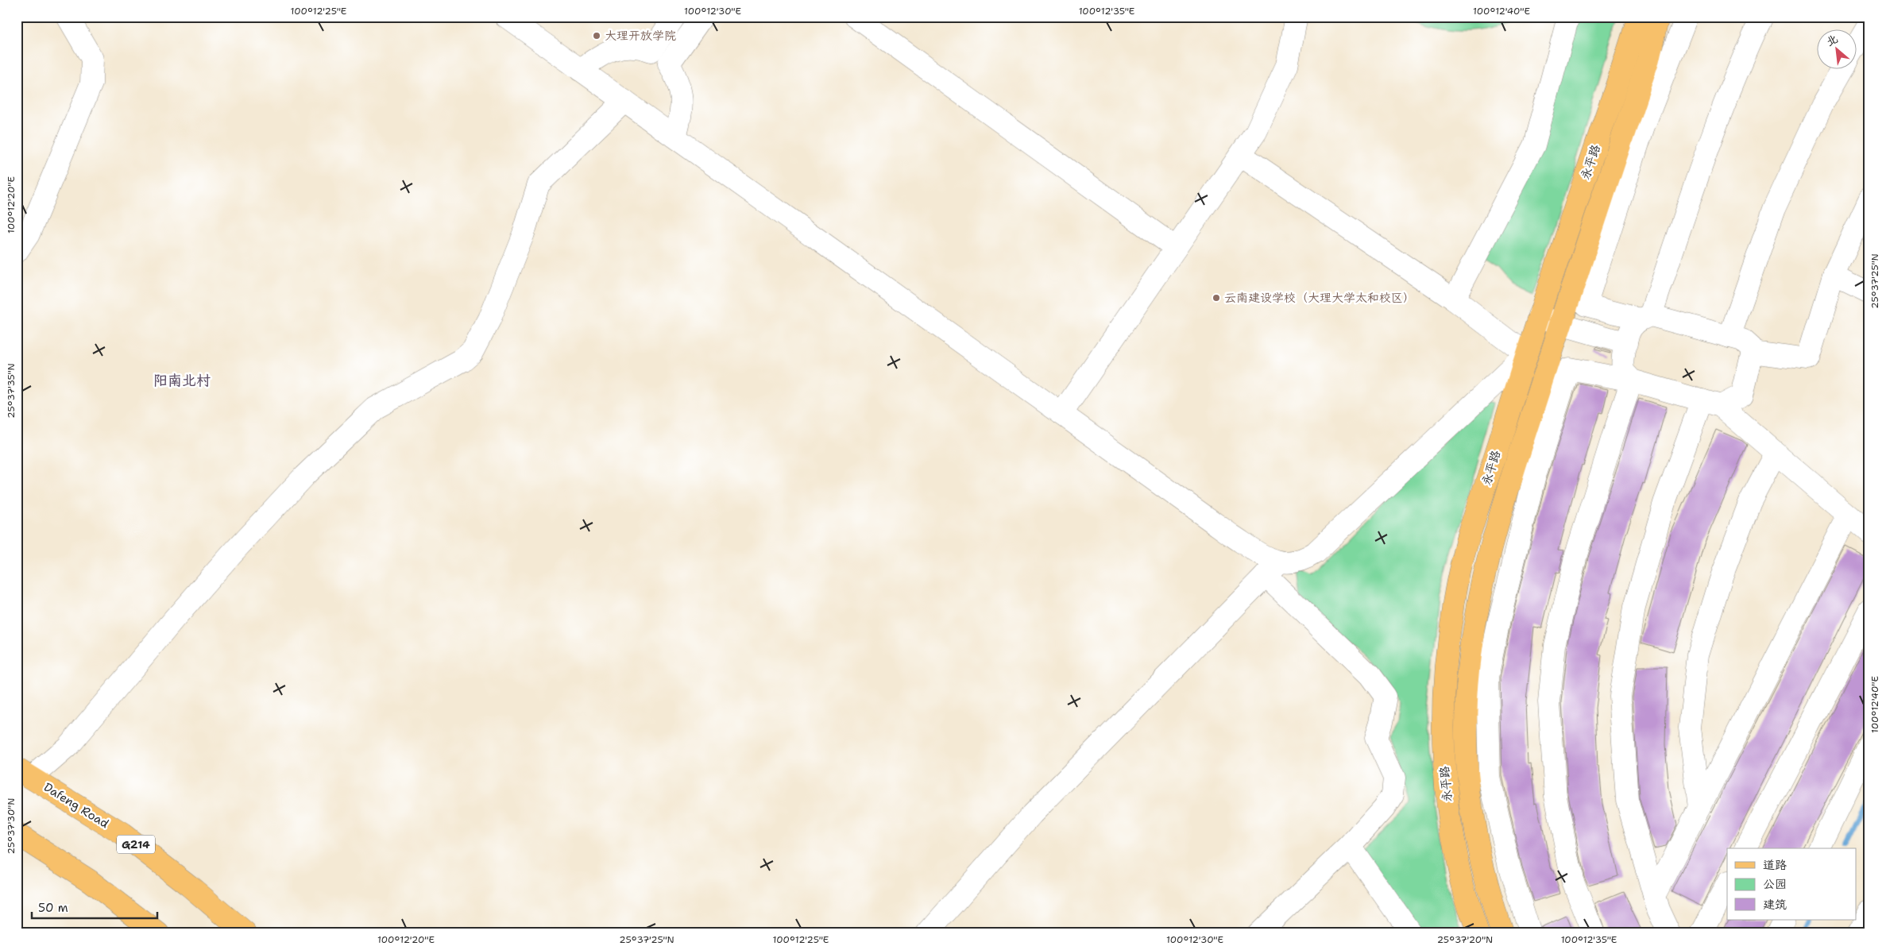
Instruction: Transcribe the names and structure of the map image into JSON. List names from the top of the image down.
{
  "streets": {
    "main road": ["永平路", "Dafeng Road", "G214"]
  },
  "districts": ["阳南北村"],
  "places": ["大理开放学院", "云南建设学校（大理大学太和校区）"],
  "legend": ["道路", "公园", "建筑"],
  "scale_bar": "50 m",
  "north": "top left",
  "coordinates": [
    "100°12'25\"E",
    "100°12'30\"E",
    "100°12'35\"E",
    "100°12'40\"E",
    "100°12'20\"E",
    "25°37'25\"N",
    "25°37'35\"N",
    "25°37'30\"N",
    "25°37'20\"N"
  ]
}
